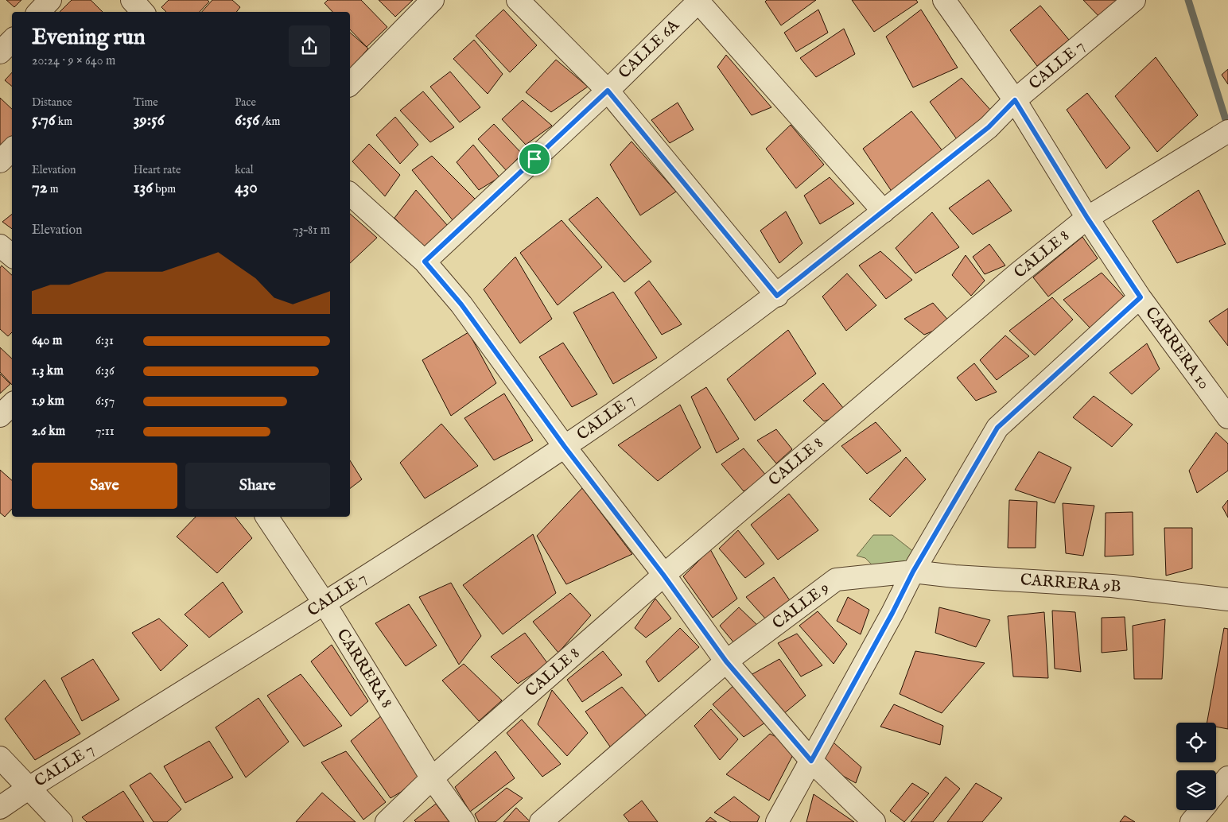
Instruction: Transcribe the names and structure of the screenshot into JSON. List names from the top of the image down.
{
  "streets": {
    "street": [
      "CALLE 6A",
      "CALLE 7",
      "CALLE 8",
      "CARRERA 10",
      "CARRERA 9B",
      "CALLE 9",
      "CARRERA 8"
    ]
  },
  "crossings": [
    ["CALLE 7", "CARRERA 10"],
    ["CALLE 7", "CARRERA 8"],
    ["CALLE 8", "CARRERA 10"],
    ["CALLE 8", "CARRERA 8"],
    ["CARRERA 9B", "CALLE 9"]
  ],
  "page": {
    "heading": ["Evening run", "20:24 · 9 × 640 m"],
    "stats": [
      ["Distance", "5.76 km"],
      ["Time", "39:56"],
      ["Pace", "6:56 /km"],
      ["Elevation", "72 m"],
      ["Heart rate", "136 bpm"],
      ["kcal", "430"]
    ],
    "chart": ["Elevation", "73–81 m"],
    "list": [
      {
        "name": "640 m",
        "note": "6:31"
      },
      {
        "name": "1.3 km",
        "note": "6:36"
      },
      {
        "name": "1.9 km",
        "note": "6:57"
      },
      {
        "name": "2.6 km",
        "note": "7:11"
      }
    ],
    "buttons": ["Save", "Share"]
  }
}
